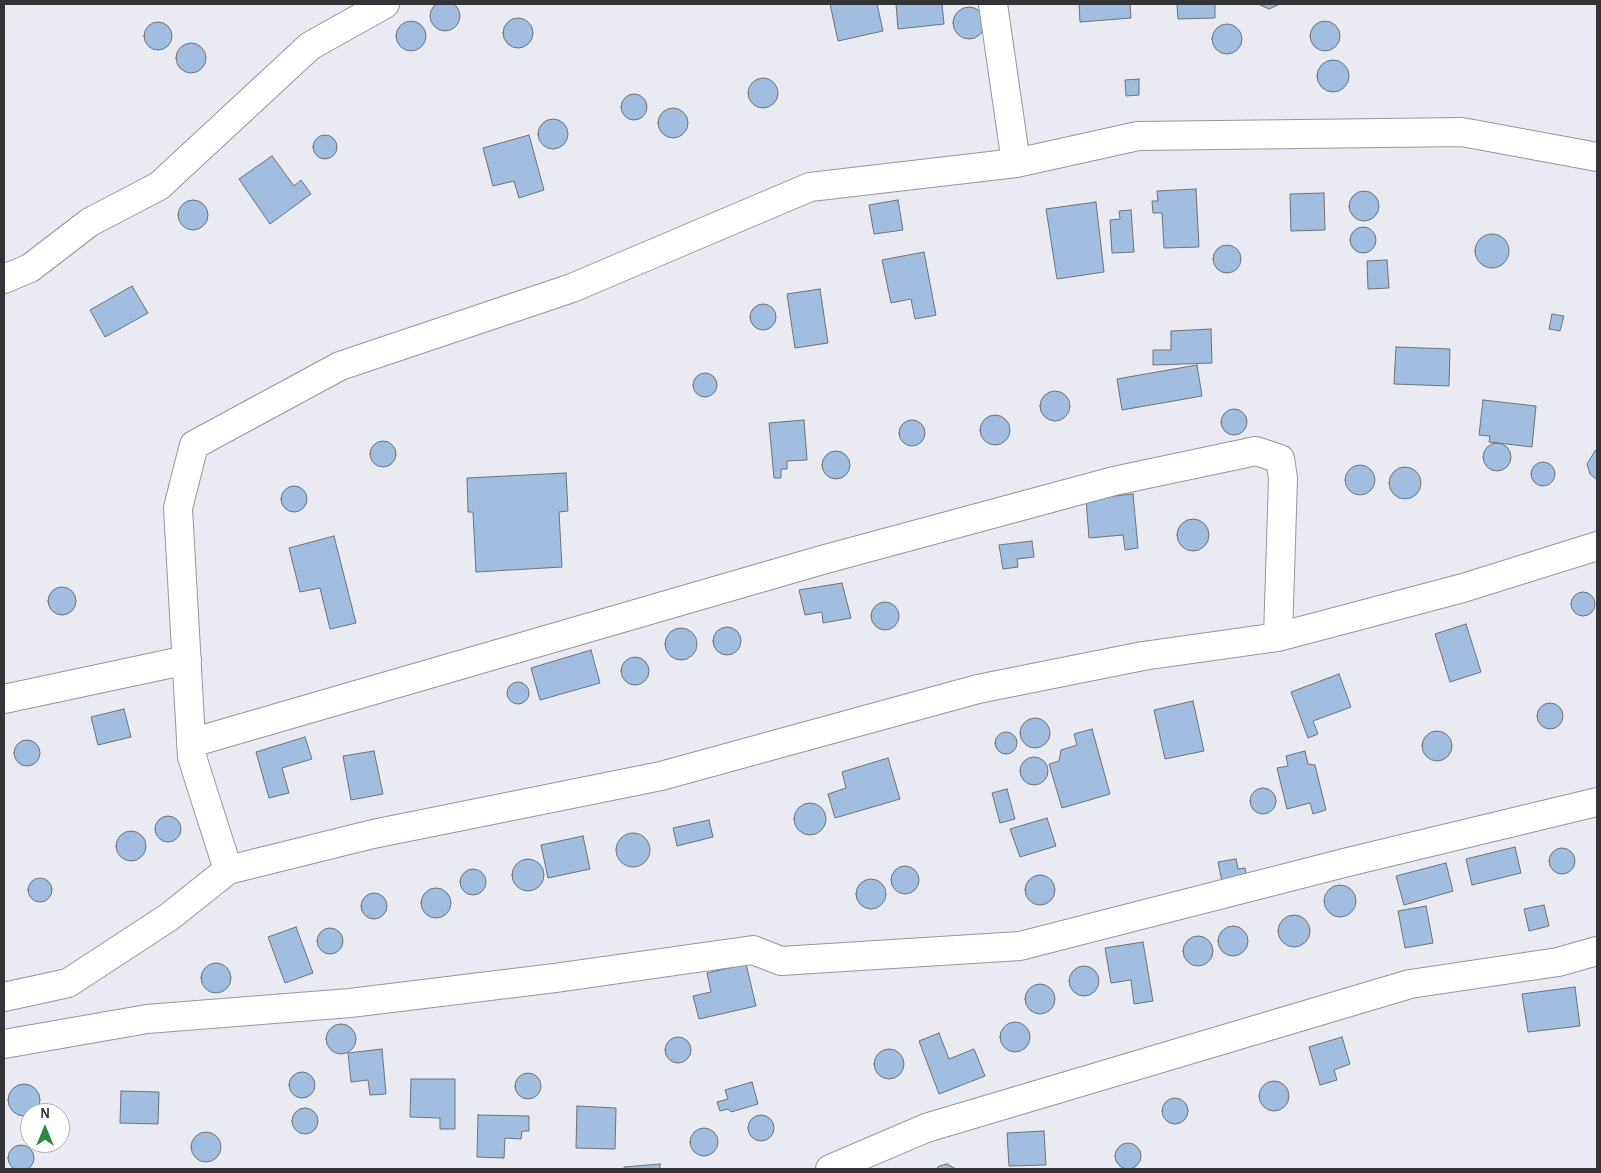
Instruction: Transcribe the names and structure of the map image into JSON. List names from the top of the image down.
{
  "north": "top"
}
